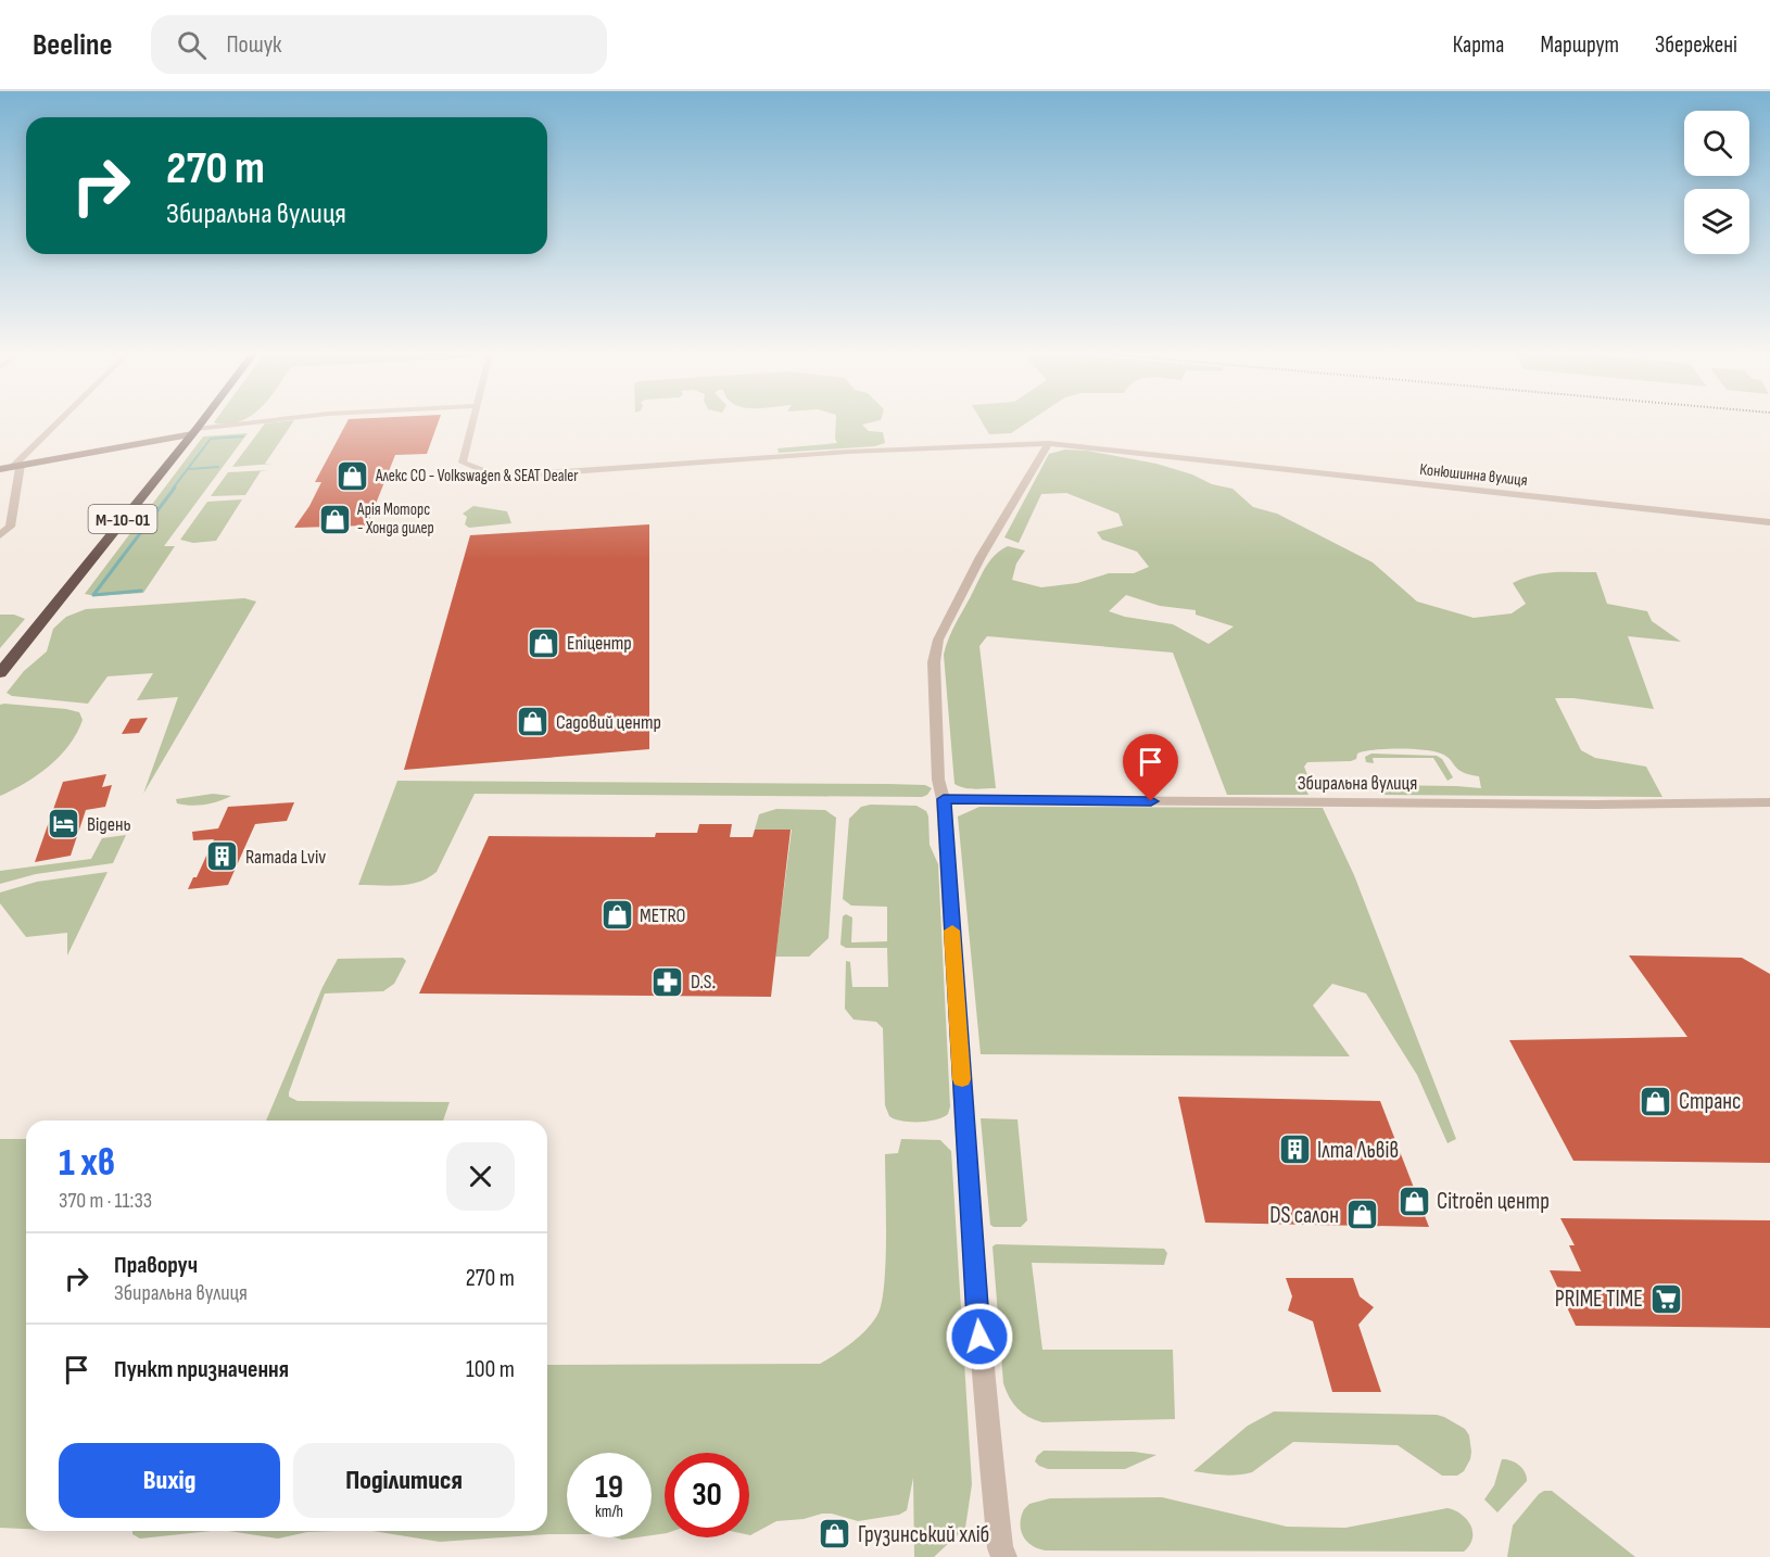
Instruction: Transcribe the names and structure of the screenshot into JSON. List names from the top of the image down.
{
  "streets": {
    "highway": ["М-10-01"],
    "street": ["Конюшинна вулиця", "Збиральна вулиця"]
  },
  "places": {
    "shop": [
      "Алекс CO - Volkswagen & SEAT Dealer",
      "Арія Моторс - Хонда дилер",
      "Епіцентр",
      "Садовий центр",
      "METRO",
      "Странс",
      "Citroën центр",
      "DS салон",
      "Грузинський хліб"
    ],
    "hotel": ["Відень"],
    "building": ["Ramada Lviv", "Ілта Львів"],
    "pharmacy": ["D.S."],
    "supermarket": ["PRIME TIME"]
  },
  "page": {
    "header": "Beeline",
    "search": "Пошук",
    "nav": ["Карта", "Маршрут", "Збережені"],
    "turn": ["270 m", "Збиральна вулиця"],
    "heading": ["1 хв", "370 m · 11:33"],
    "list": [
      {
        "name": "Праворуч",
        "note": "Збиральна вулиця",
        "value": "270 m"
      },
      {
        "name": "Пункт призначення",
        "value": "100 m"
      }
    ],
    "buttons": ["Вихід", "Поділитися"],
    "speed": "19 km/h",
    "limit": "30"
  }
}
